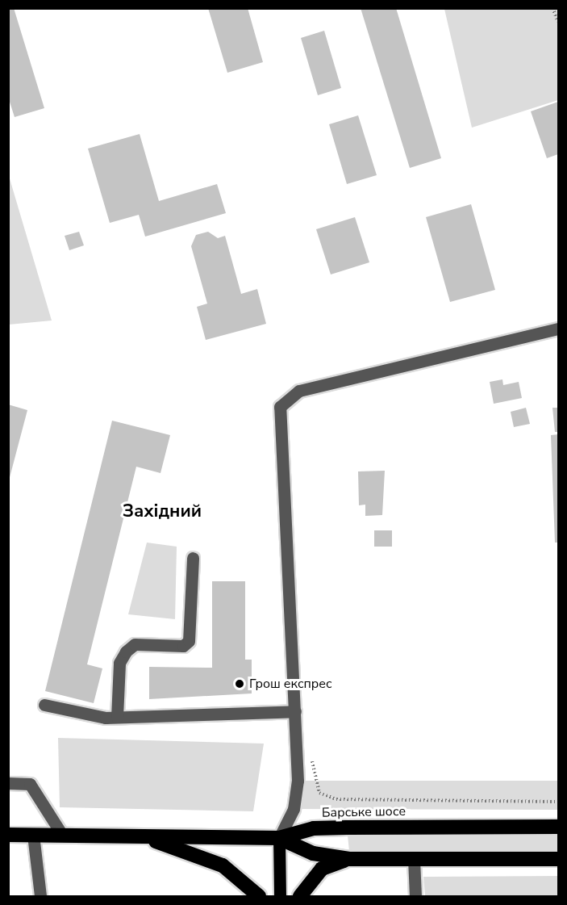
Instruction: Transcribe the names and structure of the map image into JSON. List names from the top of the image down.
{
  "streets": {
    "highway": ["Барське шосе"]
  },
  "districts": ["Західний"],
  "places": ["Грош експрес"]
}
